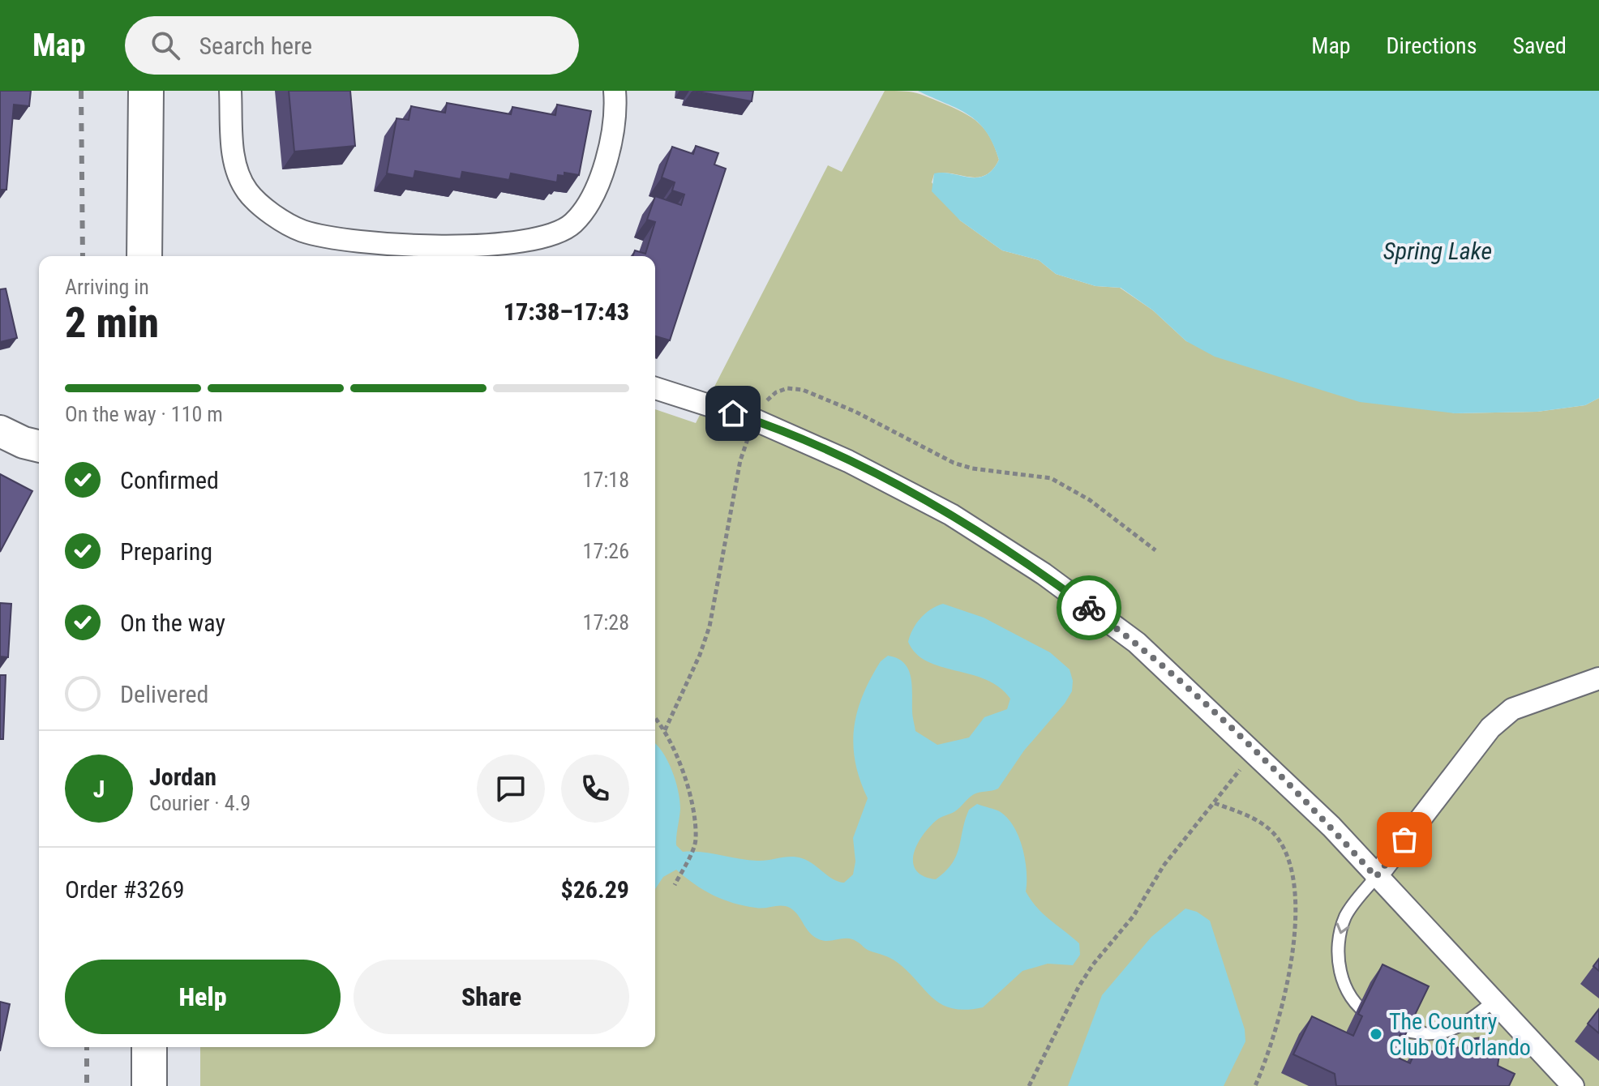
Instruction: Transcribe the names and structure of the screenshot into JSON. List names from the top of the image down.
{
  "water": ["Spring Lake"],
  "places": ["The Country Club Of Orlando"],
  "page": {
    "header": "Map",
    "search": "Search here",
    "nav": ["Map", "Directions", "Saved"],
    "heading": ["2 min", "Arriving in", "17:38–17:43"],
    "panel": [
      "Jordan",
      "Courier · 4.9",
      "Order #3269",
      "$26.29"
    ],
    "bar": "On the way · 110 m",
    "list": [
      ["Confirmed", "17:18"],
      ["Preparing", "17:26"],
      ["On the way", "17:28"],
      "Delivered"
    ],
    "round": "J",
    "buttons": ["Help", "Share"]
  }
}
